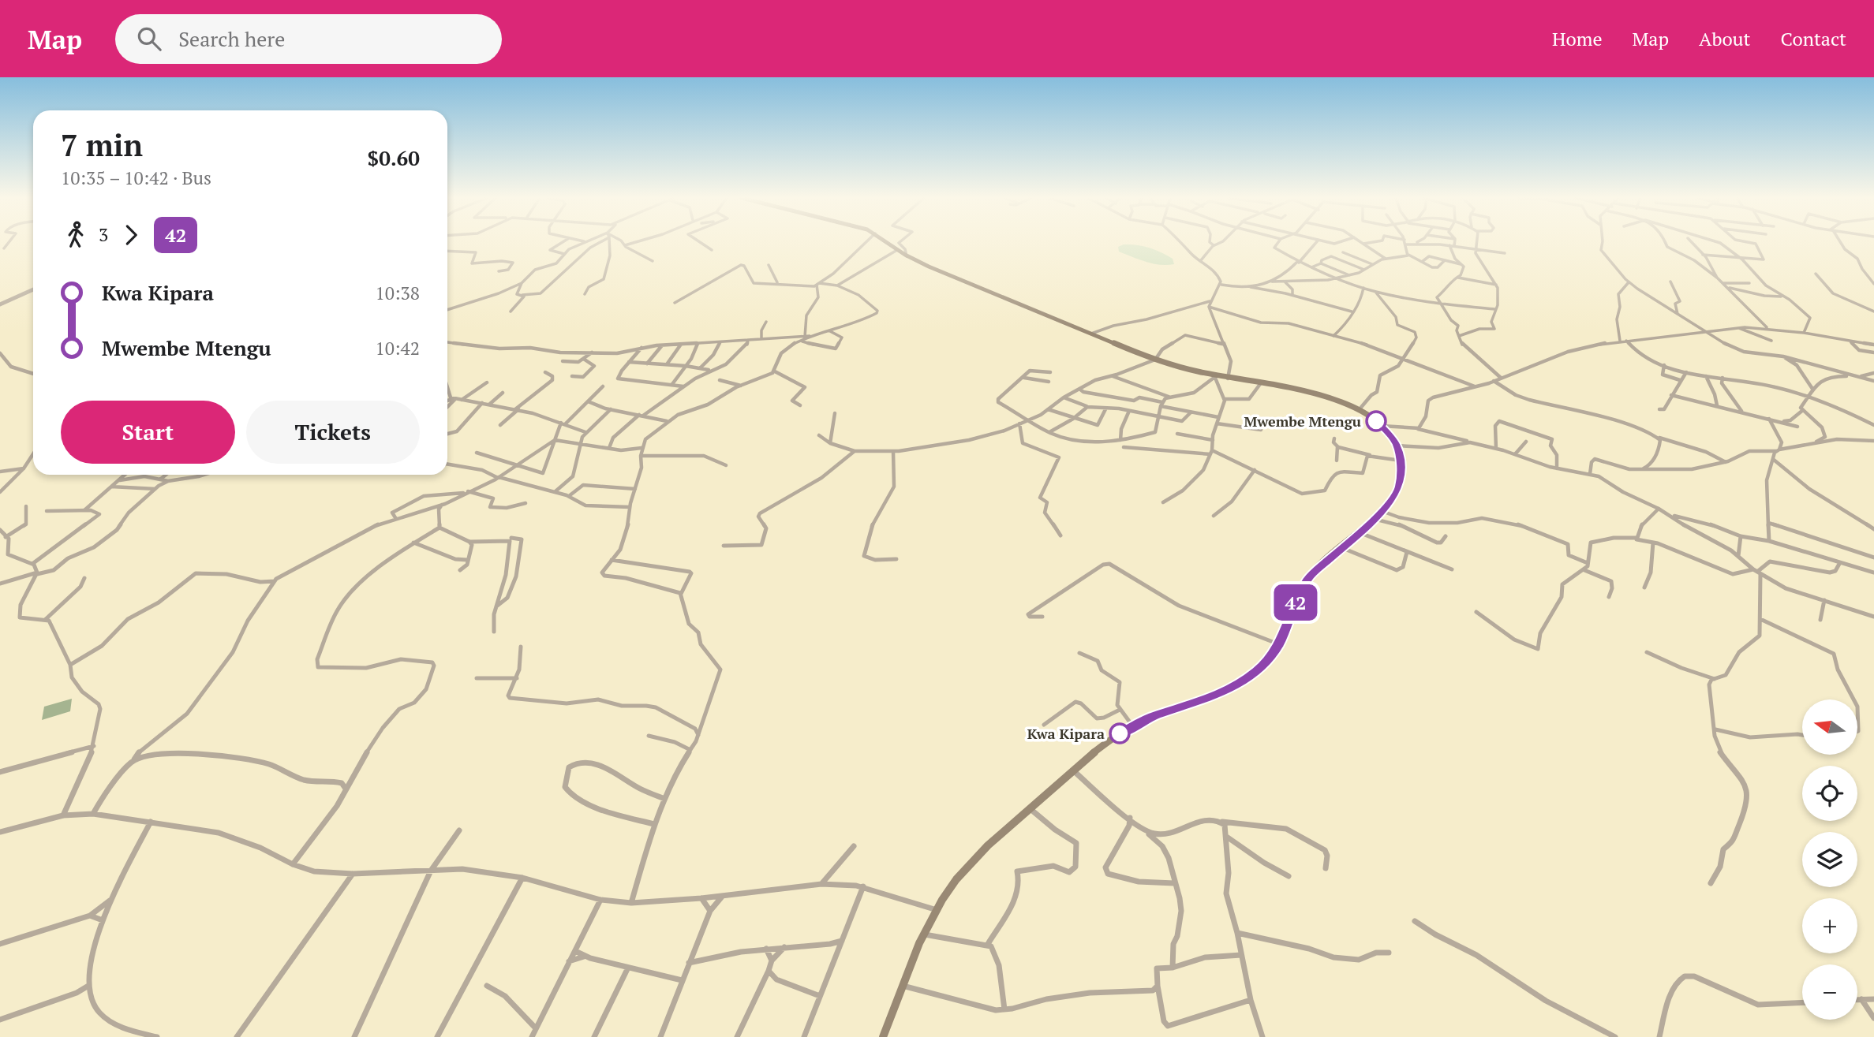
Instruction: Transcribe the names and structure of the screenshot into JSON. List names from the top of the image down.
{
  "places": ["Mwembe Mtengu", "Kwa Kipara"],
  "lines": ["bus line 42"],
  "north": "left",
  "page": {
    "header": "Map",
    "search": "Search here",
    "nav": [
      "Home",
      "Map",
      "About",
      "Contact"
    ],
    "on_map": "42",
    "heading": ["7 min", "10:35 – 10:42 · Bus", "$0.60"],
    "legs": ["3", "42"],
    "list": [
      {
        "name": "Kwa Kipara",
        "value": "10:38"
      },
      {
        "name": "Mwembe Mtengu",
        "value": "10:42"
      }
    ],
    "buttons": ["Start", "Tickets"],
    "map_buttons": ["+", "−"]
  }
}
